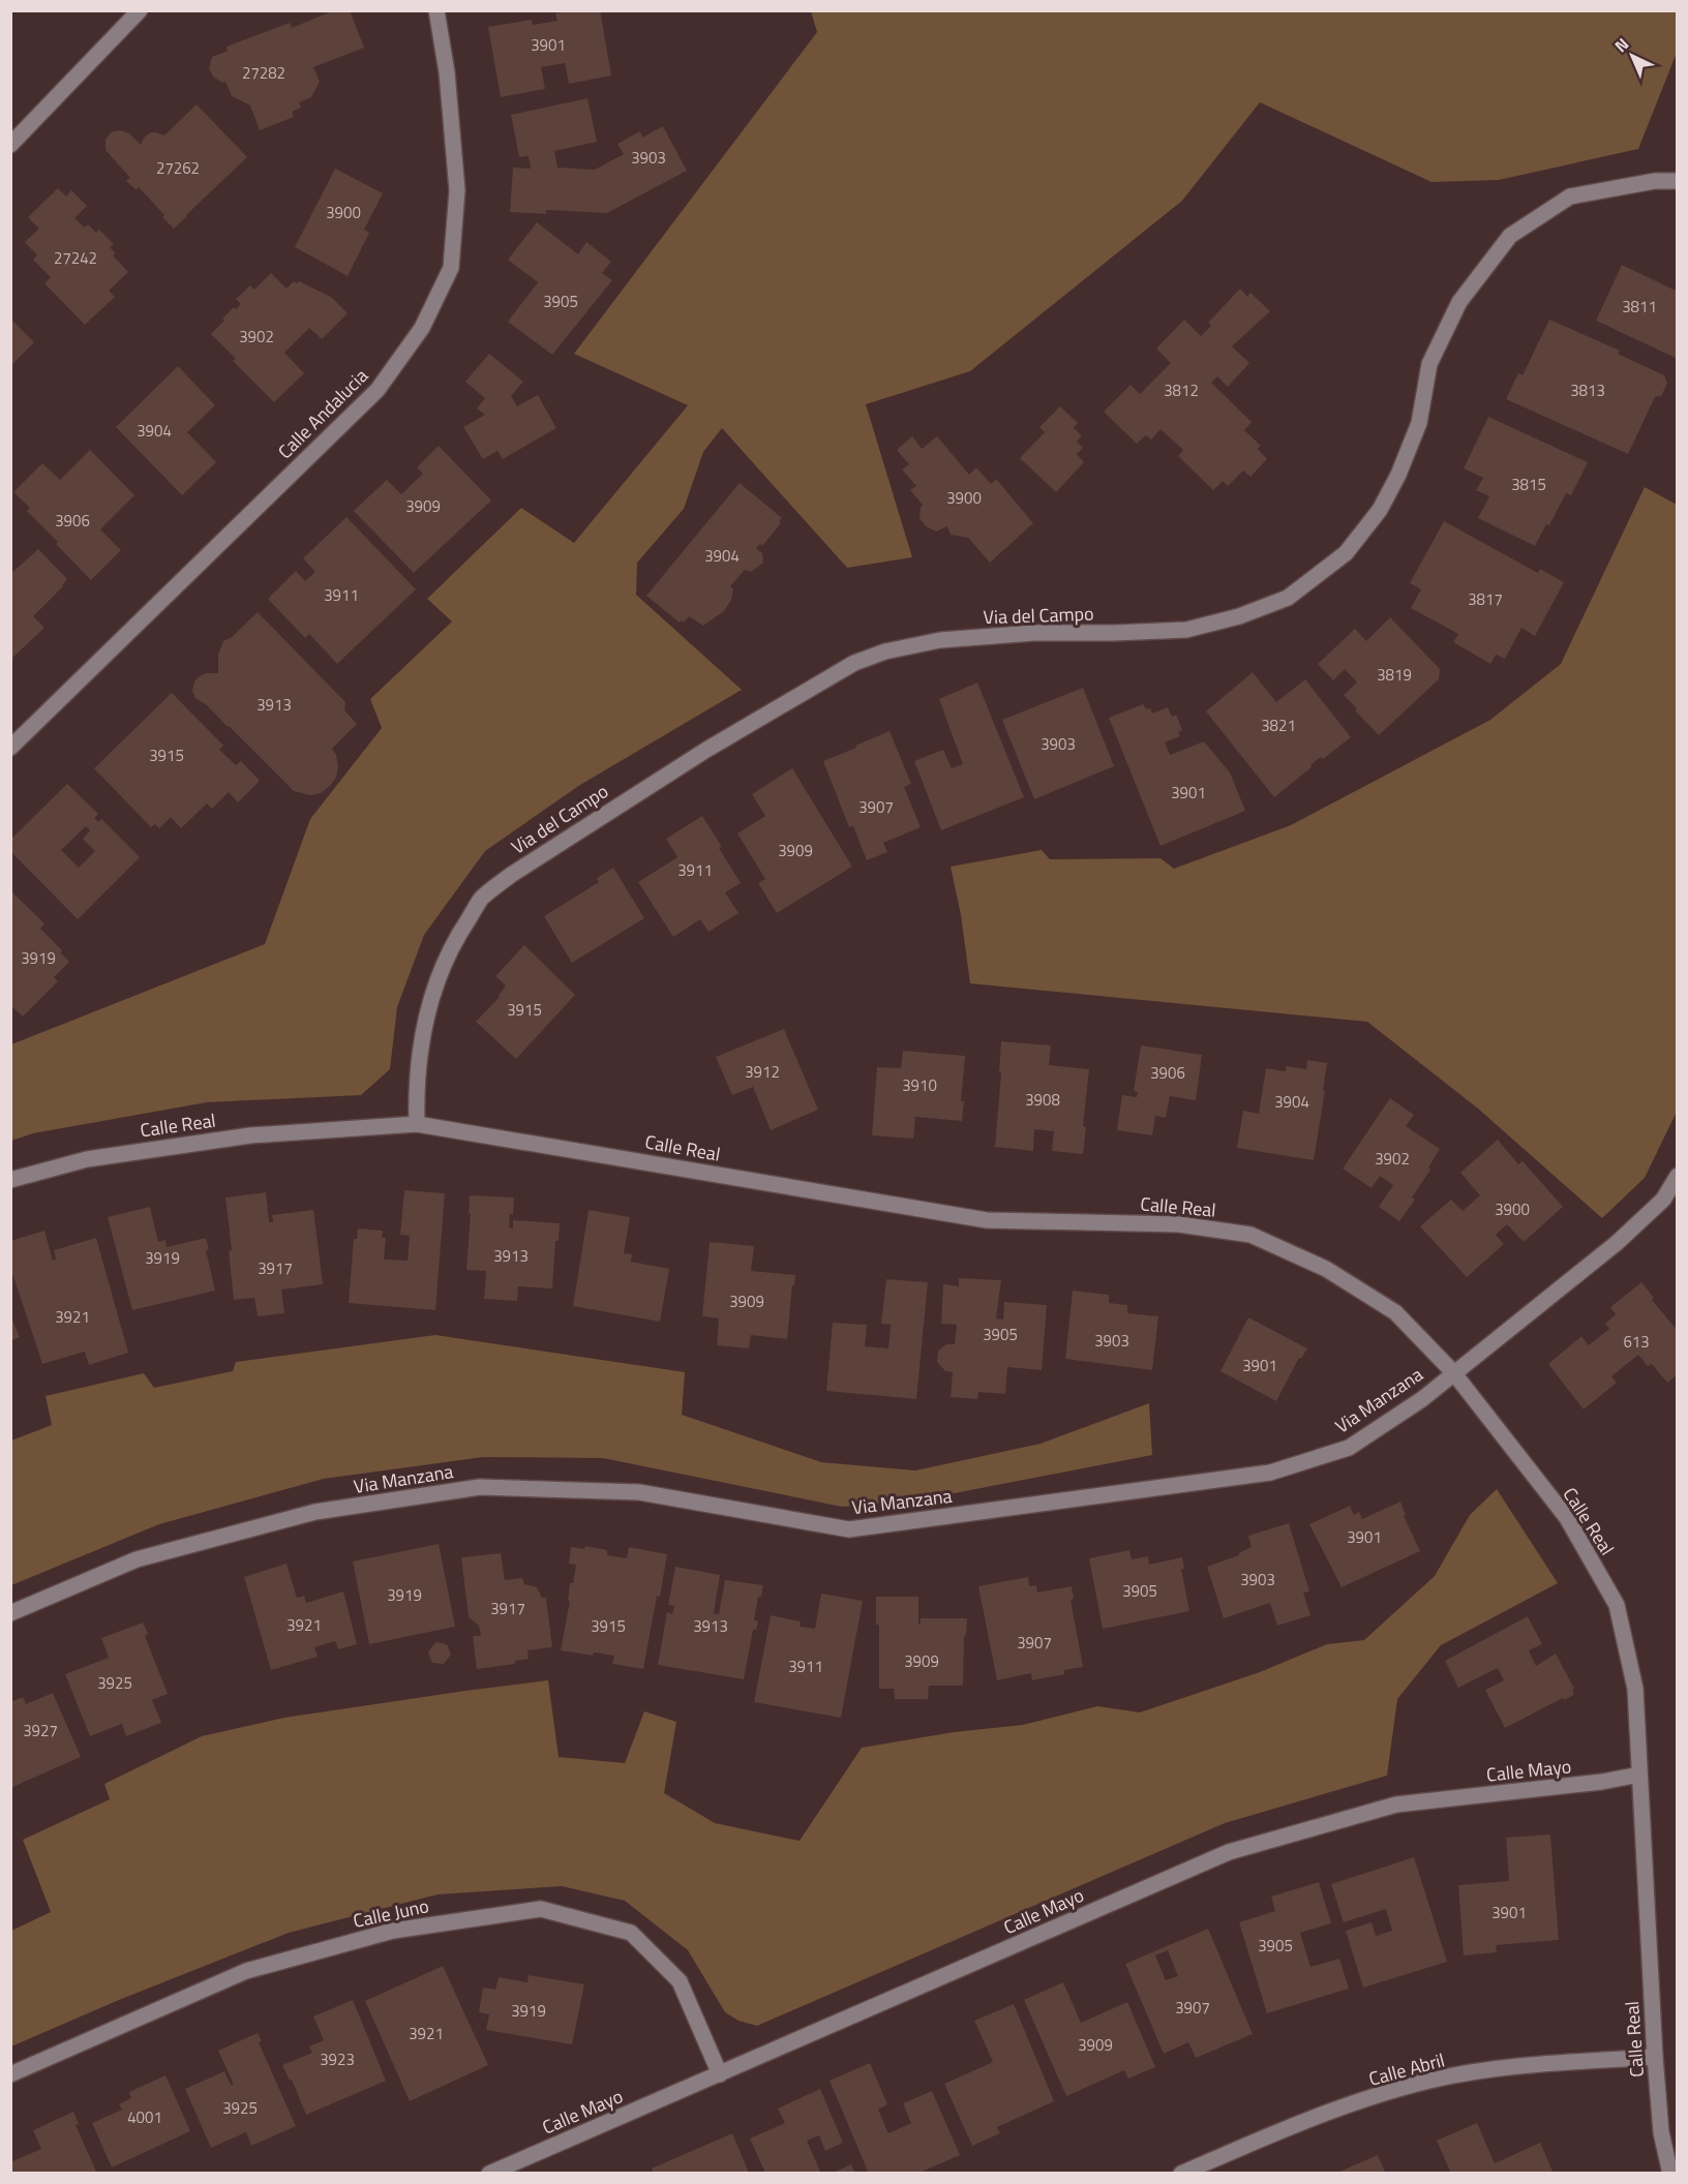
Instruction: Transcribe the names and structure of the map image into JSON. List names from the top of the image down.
{
  "streets": {
    "street": [
      "Calle Andalucia",
      "Via del Campo",
      "Calle Real",
      "Via Manzana",
      "Calle Mayo",
      "Calle Juno",
      "Calle Abril"
    ]
  },
  "crossings": [
    ["Via del Campo", "Calle Real"],
    ["Calle Real", "Via Manzana"],
    ["Calle Real", "Calle Mayo"],
    ["Calle Real", "Calle Abril"],
    ["Calle Mayo", "Calle Juno"]
  ],
  "house_numbers": [
    "3901",
    "27282",
    "3903",
    "27262",
    "3900",
    "27242",
    "3905",
    "3811",
    "3902",
    "3812",
    "3813",
    "3904",
    "3815",
    "3900",
    "3909",
    "3906",
    "3904",
    "3911",
    "3817",
    "3819",
    "3913",
    "3821",
    "3903",
    "3915",
    "3901",
    "3907",
    "3909",
    "3911",
    "3919",
    "3915",
    "3912",
    "3906",
    "3910",
    "3908",
    "3904",
    "3902",
    "3900",
    "3913",
    "3919",
    "3917",
    "3909",
    "3921",
    "3905",
    "3903",
    "613",
    "3901",
    "3901",
    "3903",
    "3905",
    "3919",
    "3917",
    "3921",
    "3915",
    "3913",
    "3907",
    "3909",
    "3911",
    "3925",
    "3927",
    "3901",
    "3905",
    "3907",
    "3919",
    "3921",
    "3909",
    "3923",
    "3925",
    "4001"
  ],
  "north": "top left"
}
